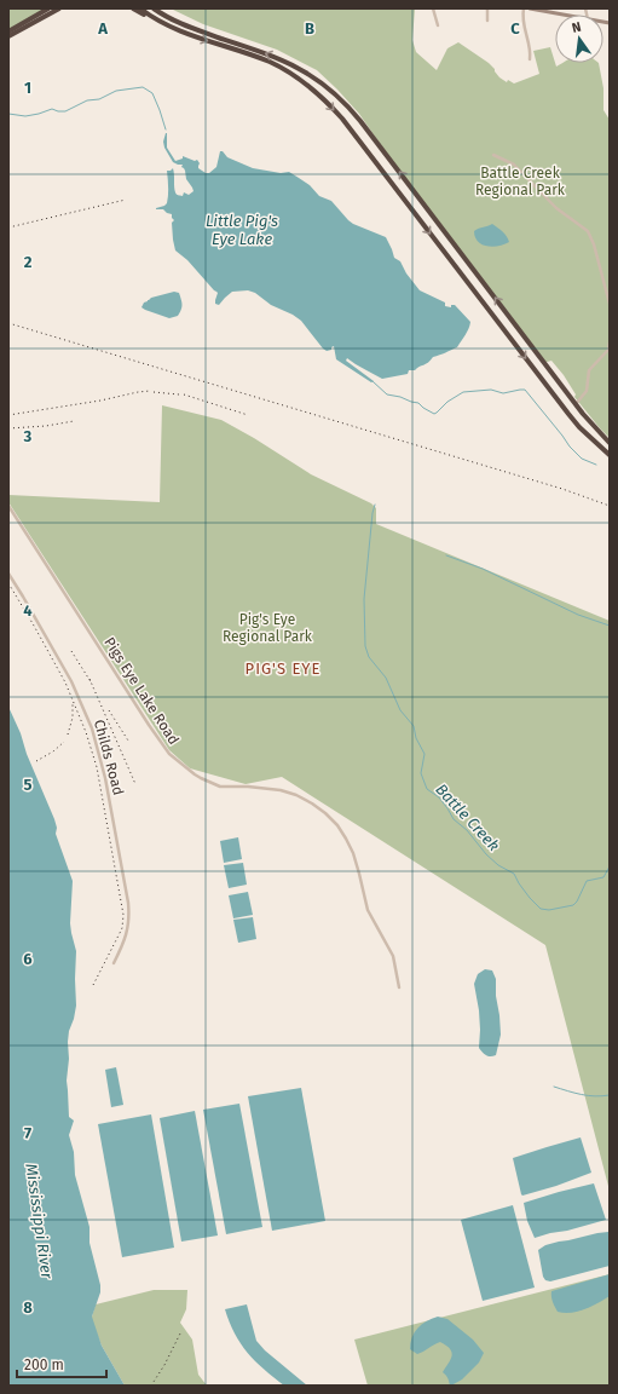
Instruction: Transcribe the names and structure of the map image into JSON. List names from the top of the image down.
{
  "streets": {
    "street": ["Pigs Eye Lake Road", "Childs Road"]
  },
  "districts": ["PIG'S EYE"],
  "water": ["Little Pig's Eye Lake", "Battle Creek", "Mississippi River"],
  "parks": ["Battle Creek Regional Park", "Pig's Eye Regional Park"],
  "scale_bar": "200 m",
  "north": "top",
  "grid": {
    "columns": ["A", "B", "C"],
    "rows": [
      "1",
      "2",
      "3",
      "4",
      "5",
      "6",
      "7",
      "8"
    ]
  }
}
